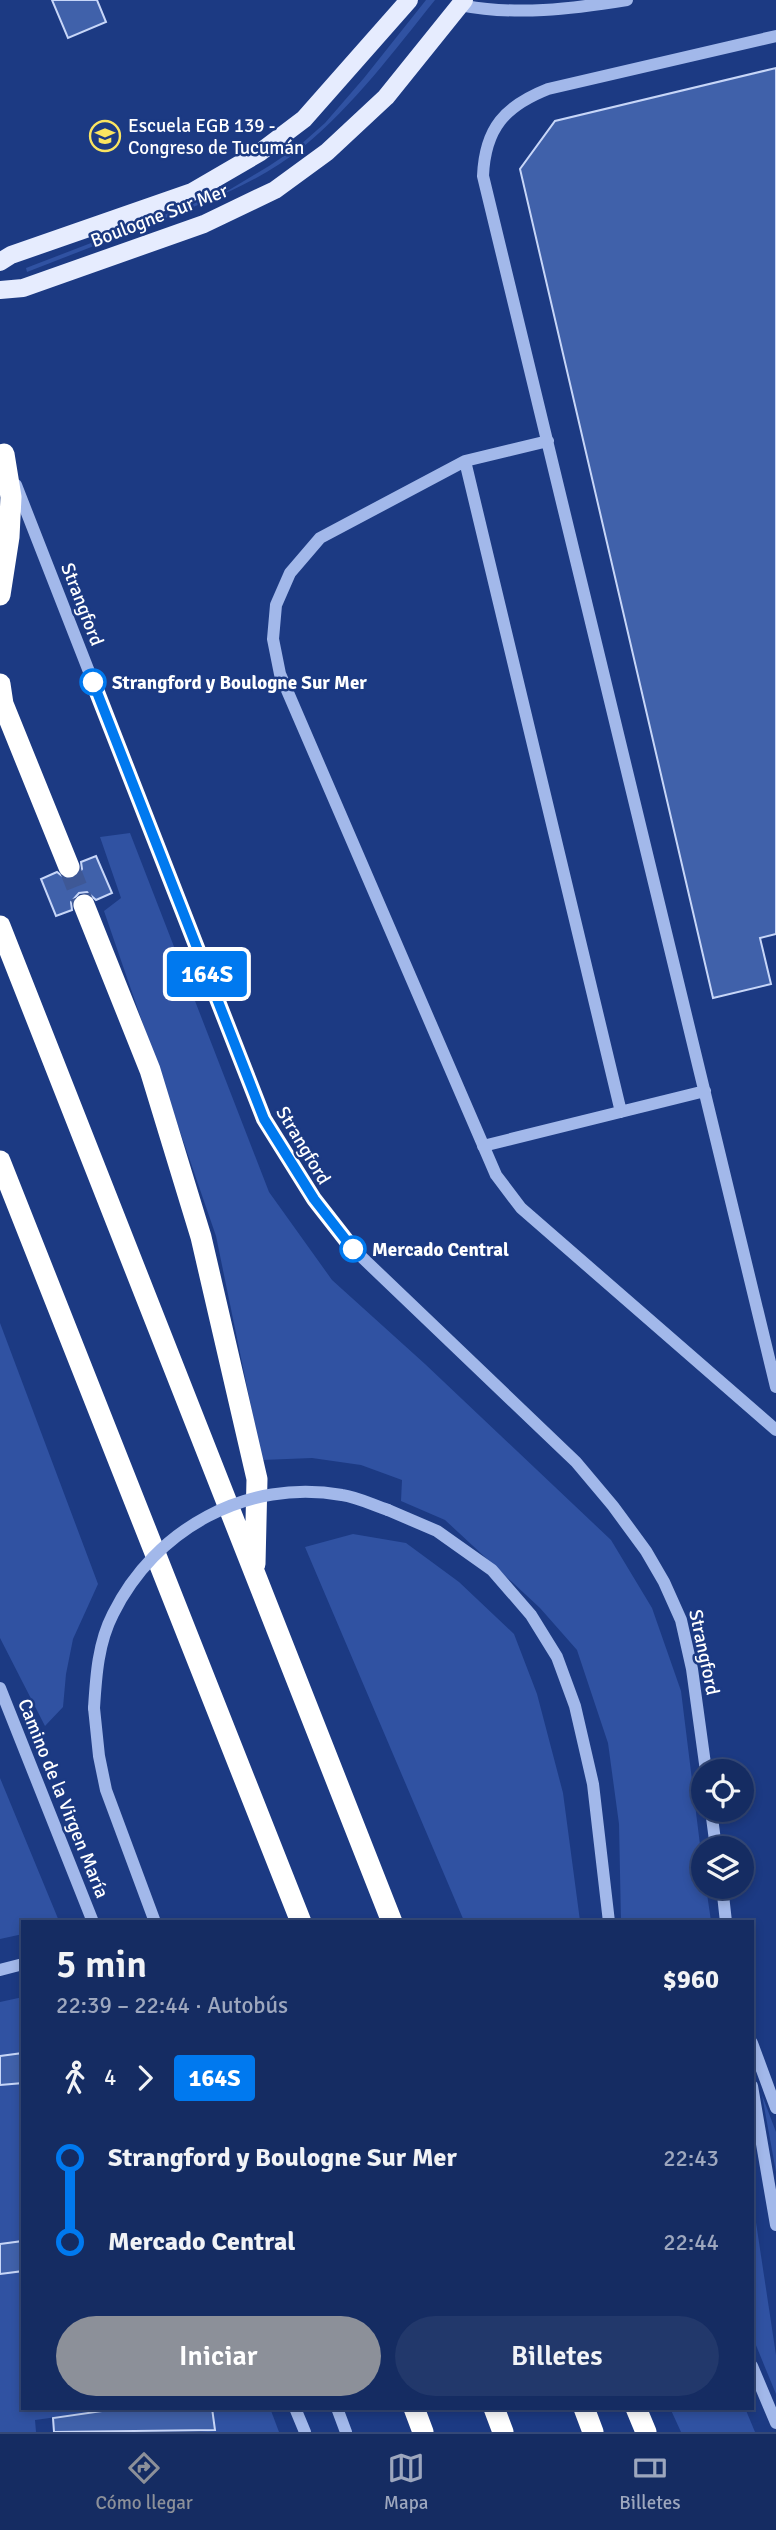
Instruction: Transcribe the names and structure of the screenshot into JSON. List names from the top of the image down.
{
  "streets": {
    "main road": ["Boulogne Sur Mer"],
    "street": ["Strangford", "Camino de la Virgen María"]
  },
  "places": {
    "school or university": ["Escuela EGB 139 - Congreso de Tucumán"],
    "other": ["Strangford y Boulogne Sur Mer", "Mercado Central"]
  },
  "lines": ["bus line 164S"],
  "page": {
    "on_map": "164S",
    "heading": ["5 min", "22:39 – 22:44 · Autobús", "$960"],
    "legs": ["4", "164S"],
    "list": [
      {
        "name": "Strangford y Boulogne Sur Mer",
        "value": "22:43"
      },
      {
        "name": "Mercado Central",
        "value": "22:44"
      }
    ],
    "buttons": ["Iniciar", "Billetes"],
    "tabs": ["Cómo llegar", "Mapa", "Billetes"]
  }
}
